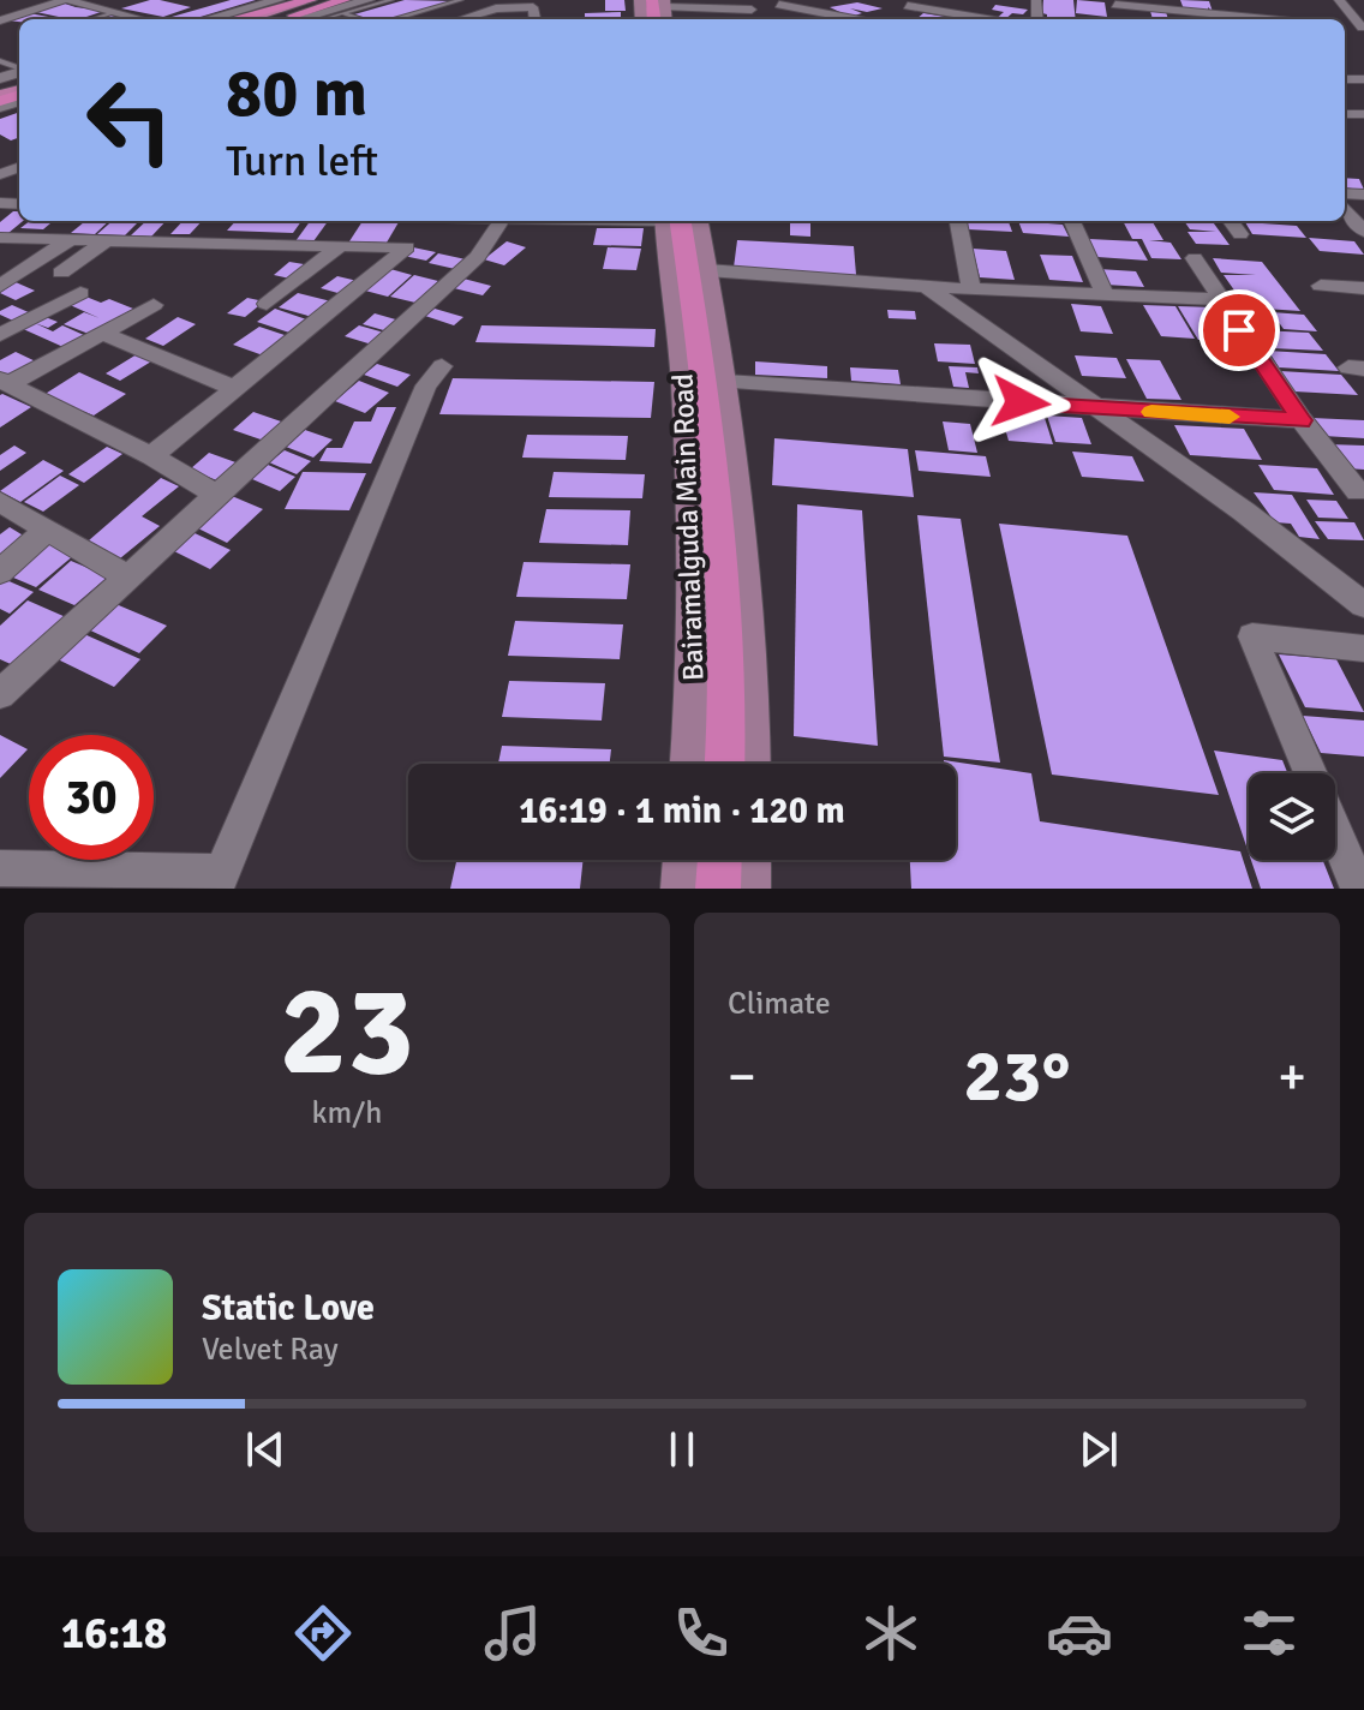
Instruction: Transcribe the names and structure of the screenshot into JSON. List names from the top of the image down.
{
  "streets": {
    "main road": ["Bairamalguda Main Road"]
  },
  "page": {
    "turn": ["80 m", "Turn left"],
    "limit": "30",
    "trip": "16:19 · 1 min · 120 m",
    "tile": [
      ["23", "km/h"],
      "Climate"
    ],
    "heat": ["−", "23°", "+"],
    "song": ["Static Love", "Velvet Ray"],
    "tabs": "16:18"
  }
}
